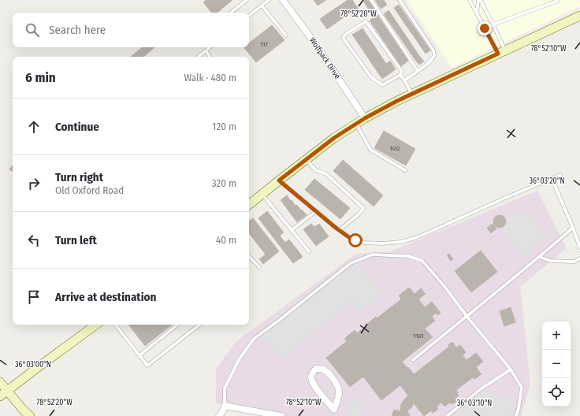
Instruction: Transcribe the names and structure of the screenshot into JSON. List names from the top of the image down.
{
  "streets": {
    "street": ["Wolfpack Drive"]
  },
  "house_numbers": ["117", "1412", "1101"],
  "page": {
    "search": "Search here",
    "heading": ["6 min", "Walk · 480 m"],
    "list": [
      ["Continue", "120 m"],
      ["Turn right", "Old Oxford Road", "320 m"],
      ["Turn left", "40 m"],
      "Arrive at destination"
    ],
    "map_buttons": ["+", "−"]
  },
  "coordinates": [
    "78°52'20\"W",
    "78°52'10\"W",
    "36°03'20\"N",
    "36°03'00\"N",
    "36°03'10\"N"
  ]
}
